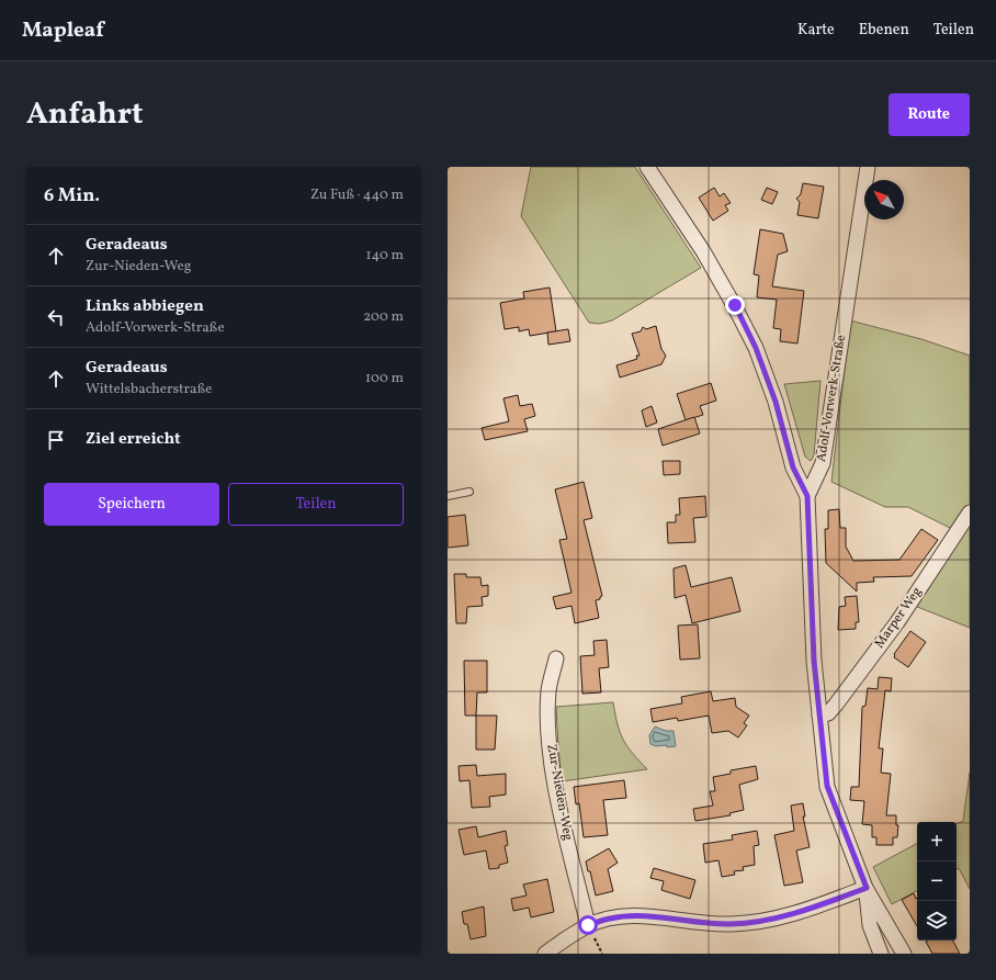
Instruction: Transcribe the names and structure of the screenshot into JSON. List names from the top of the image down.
{
  "streets": {
    "street": ["Adolf-Vorwerk-Straße", "Marper Weg", "Zur-Nieden-Weg"]
  },
  "crossings": [
    ["Adolf-Vorwerk-Straße", "Marper Weg"]
  ],
  "north": "top left",
  "page": {
    "header": "Mapleaf",
    "nav": ["Karte", "Ebenen", "Teilen"],
    "title": "Anfahrt",
    "buttons": [
      "Route",
      ["Speichern", "Teilen"]
    ],
    "heading": ["6 Min.", "Zu Fuß · 440 m"],
    "list": [
      ["Geradeaus", "Zur-Nieden-Weg", "140 m"],
      ["Links abbiegen", "Adolf-Vorwerk-Straße", "200 m"],
      ["Geradeaus", "Wittelsbacherstraße", "100 m"],
      "Ziel erreicht"
    ],
    "map_buttons": ["+", "−"]
  }
}
